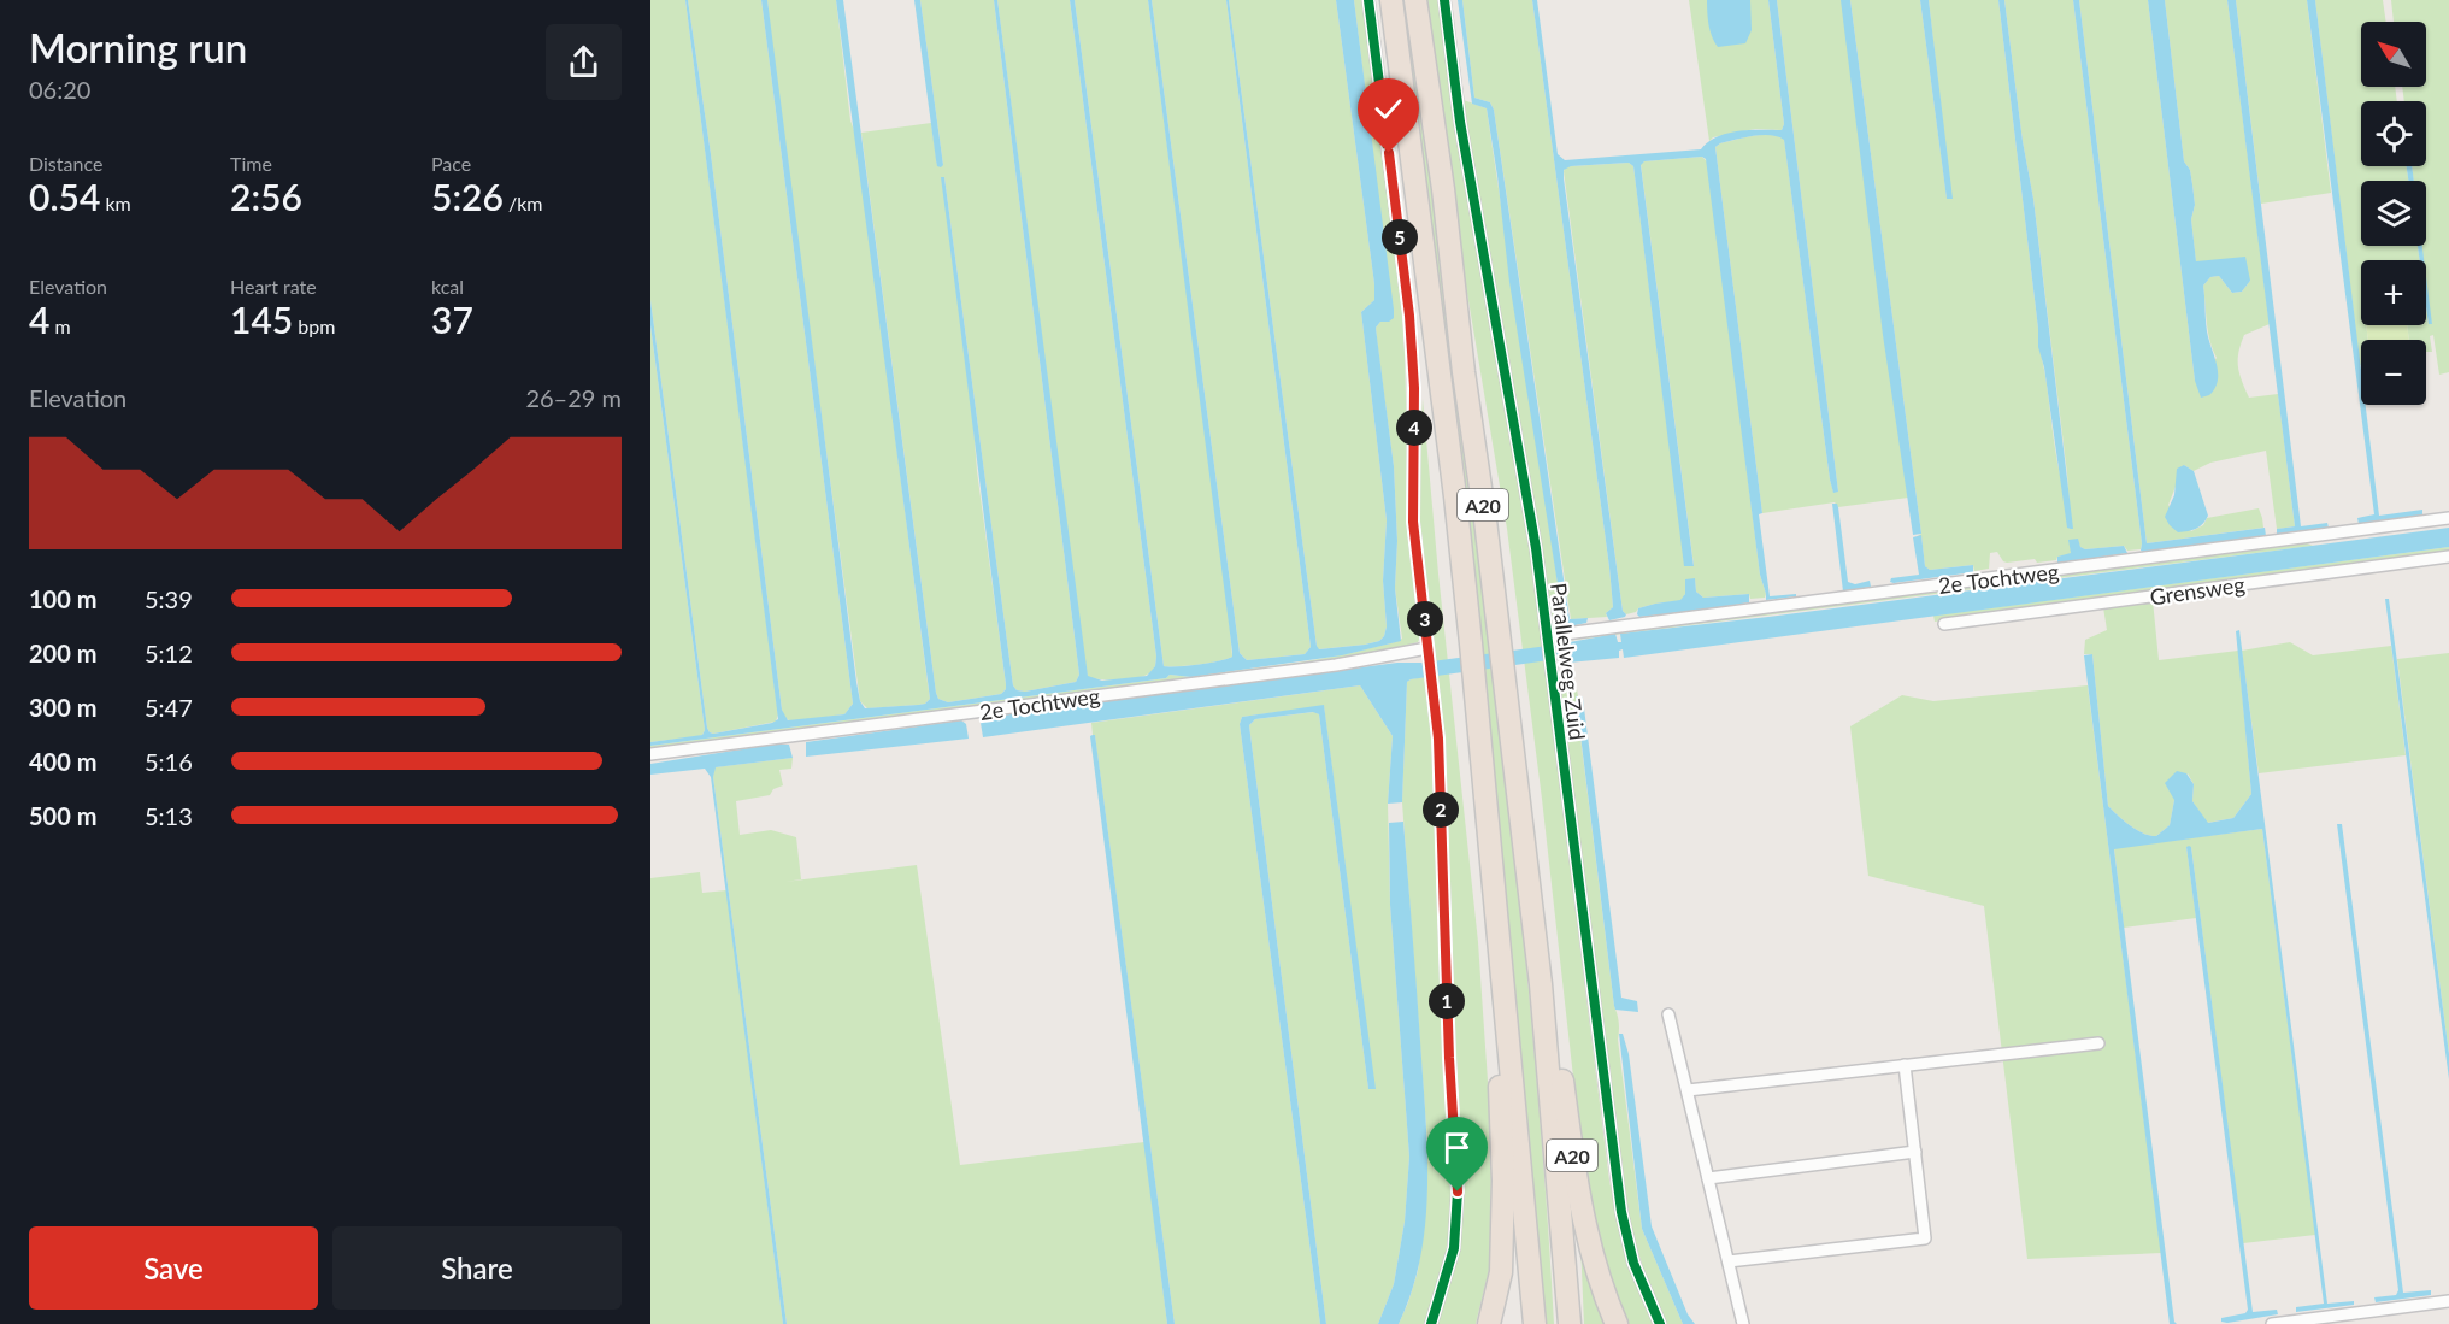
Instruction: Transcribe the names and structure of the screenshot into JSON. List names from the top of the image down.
{
  "streets": {
    "highway": ["A20"],
    "street": ["2e Tochtweg", "Grensweg", "Parallelweg-Zuid"]
  },
  "crossings": [
    ["2e Tochtweg", "Parallelweg-Zuid"]
  ],
  "north": "top left",
  "page": {
    "heading": ["Morning run", "06:20"],
    "map_buttons": ["+", "−"],
    "stats": [
      ["Distance", "0.54 km"],
      ["Time", "2:56"],
      ["Pace", "5:26 /km"],
      ["Elevation", "4 m"],
      ["Heart rate", "145 bpm"],
      ["kcal", "37"]
    ],
    "pins": [
      "5",
      "4",
      "3",
      "2",
      "1"
    ],
    "chart": ["Elevation", "26–29 m"],
    "list": [
      {
        "name": "100 m",
        "note": "5:39"
      },
      {
        "name": "200 m",
        "note": "5:12"
      },
      {
        "name": "300 m",
        "note": "5:47"
      },
      {
        "name": "400 m",
        "note": "5:16"
      },
      {
        "name": "500 m",
        "note": "5:13"
      }
    ],
    "buttons": ["Save", "Share"]
  }
}
